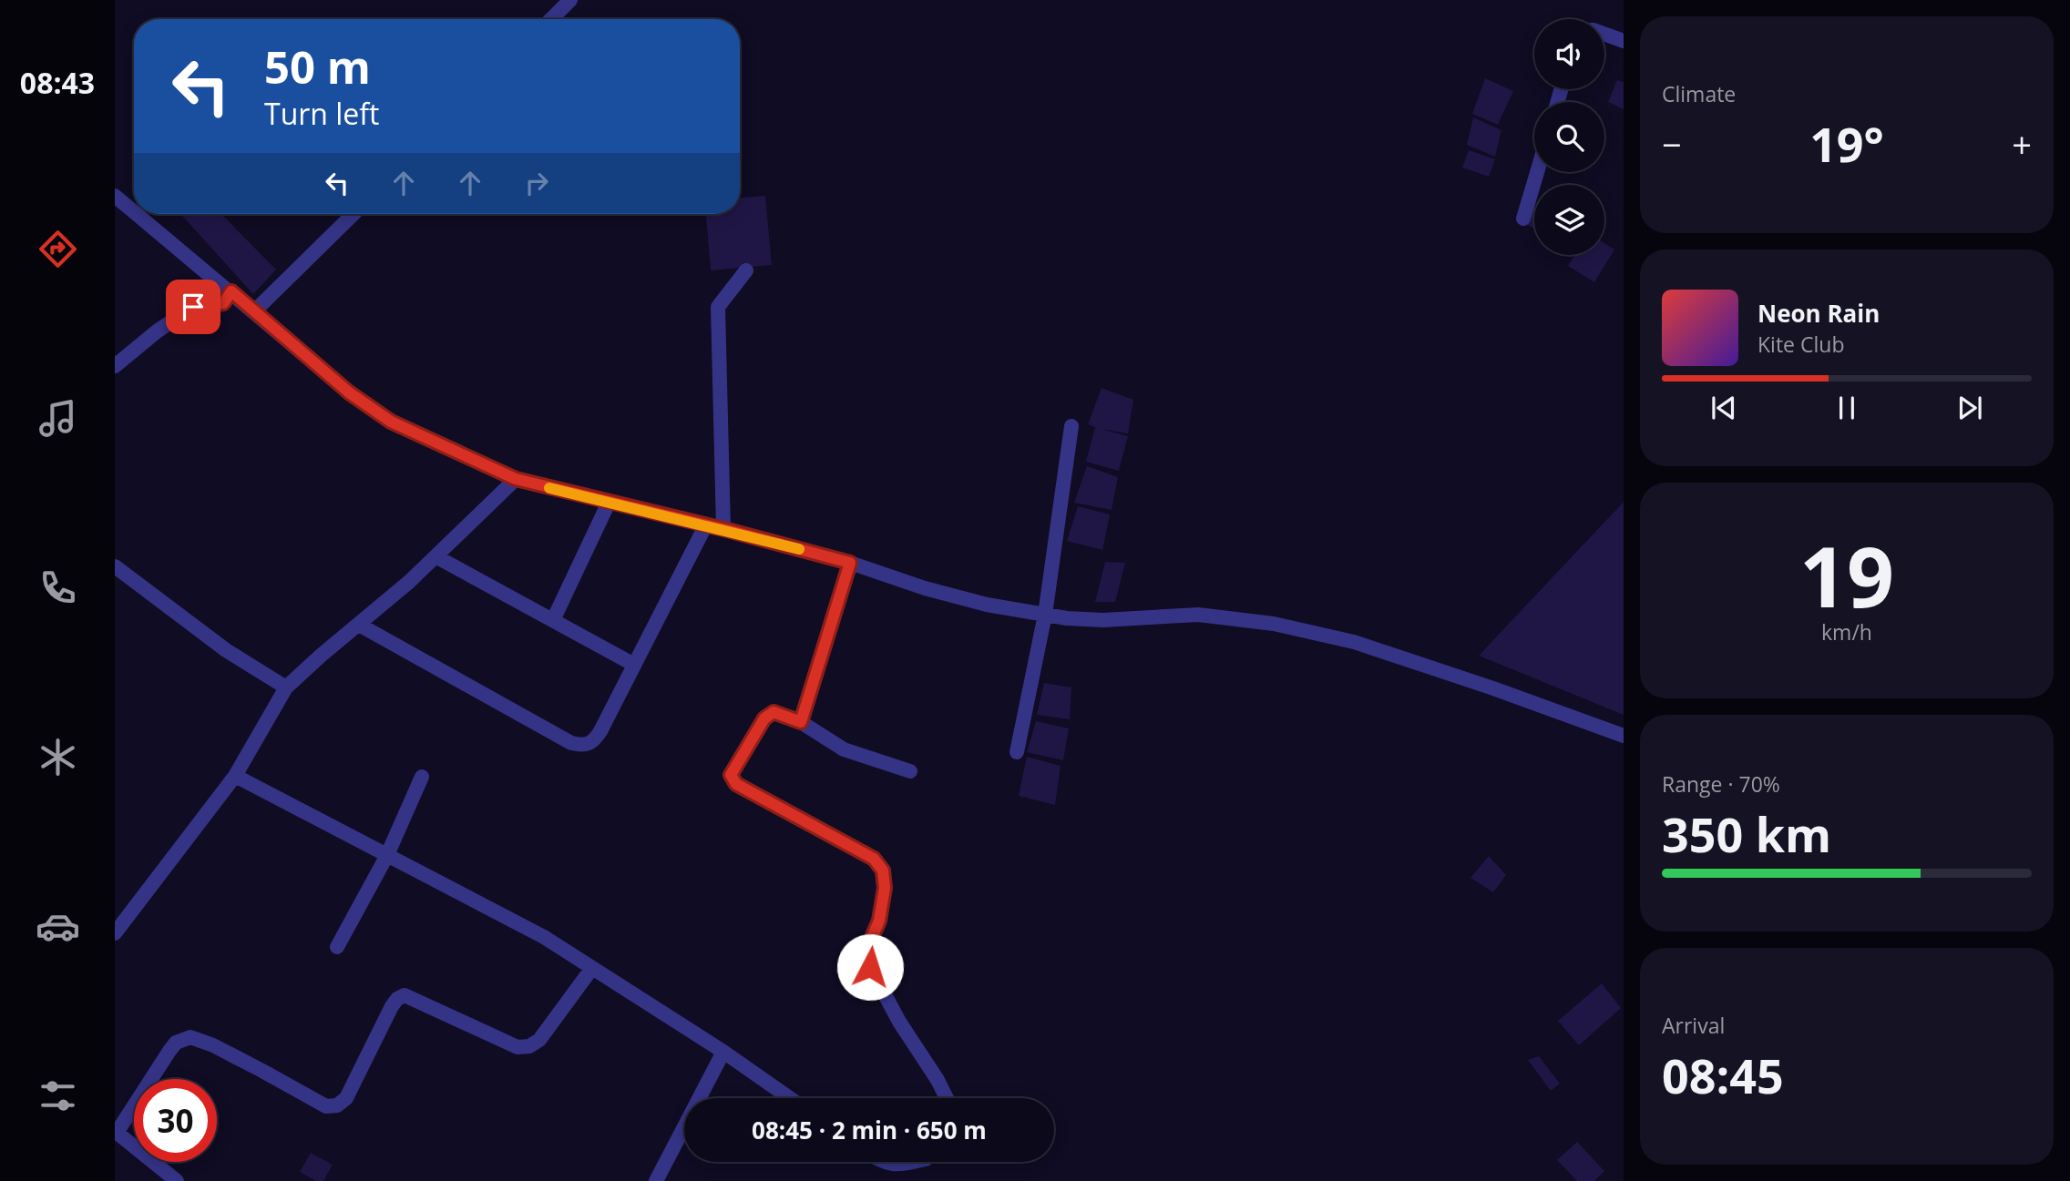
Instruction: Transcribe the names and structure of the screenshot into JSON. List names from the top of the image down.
{
  "page": {
    "tabs": "08:43",
    "tile": [
      "Climate",
      ["19", "km/h"],
      ["Range · 70%", "350 km"],
      ["Arrival", "08:45"]
    ],
    "turn": ["50 m", "Turn left"],
    "heat": ["−", "19°", "+"],
    "song": ["Neon Rain", "Kite Club"],
    "limit": "30",
    "trip": "08:45 · 2 min · 650 m"
  }
}
